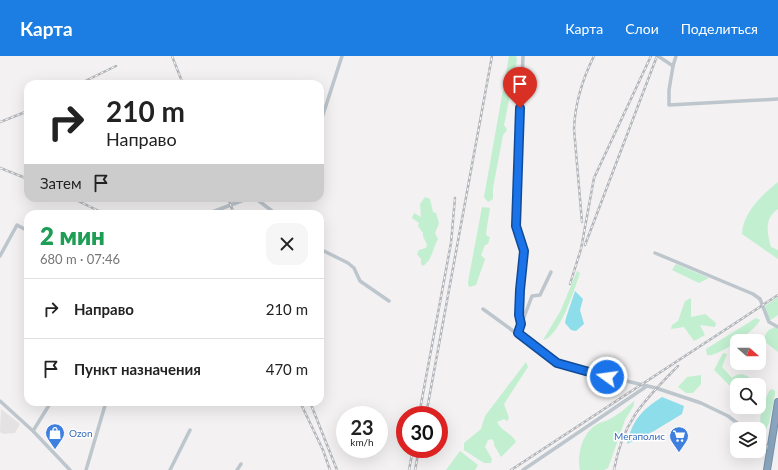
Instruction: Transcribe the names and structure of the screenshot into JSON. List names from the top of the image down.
{
  "places": {
    "shop": ["Ozon"],
    "supermarket": ["Мегаполис"]
  },
  "north": "right",
  "page": {
    "header": "Карта",
    "nav": ["Карта", "Слои", "Поделиться"],
    "turn": ["210 m", "Направо"],
    "then": "Затем",
    "heading": ["2 мин", "680 m · 07:46"],
    "list": [
      {
        "name": "Направо",
        "value": "210 m"
      },
      {
        "name": "Пункт назначения",
        "value": "470 m"
      }
    ],
    "speed": "23 km/h",
    "limit": "30"
  }
}
